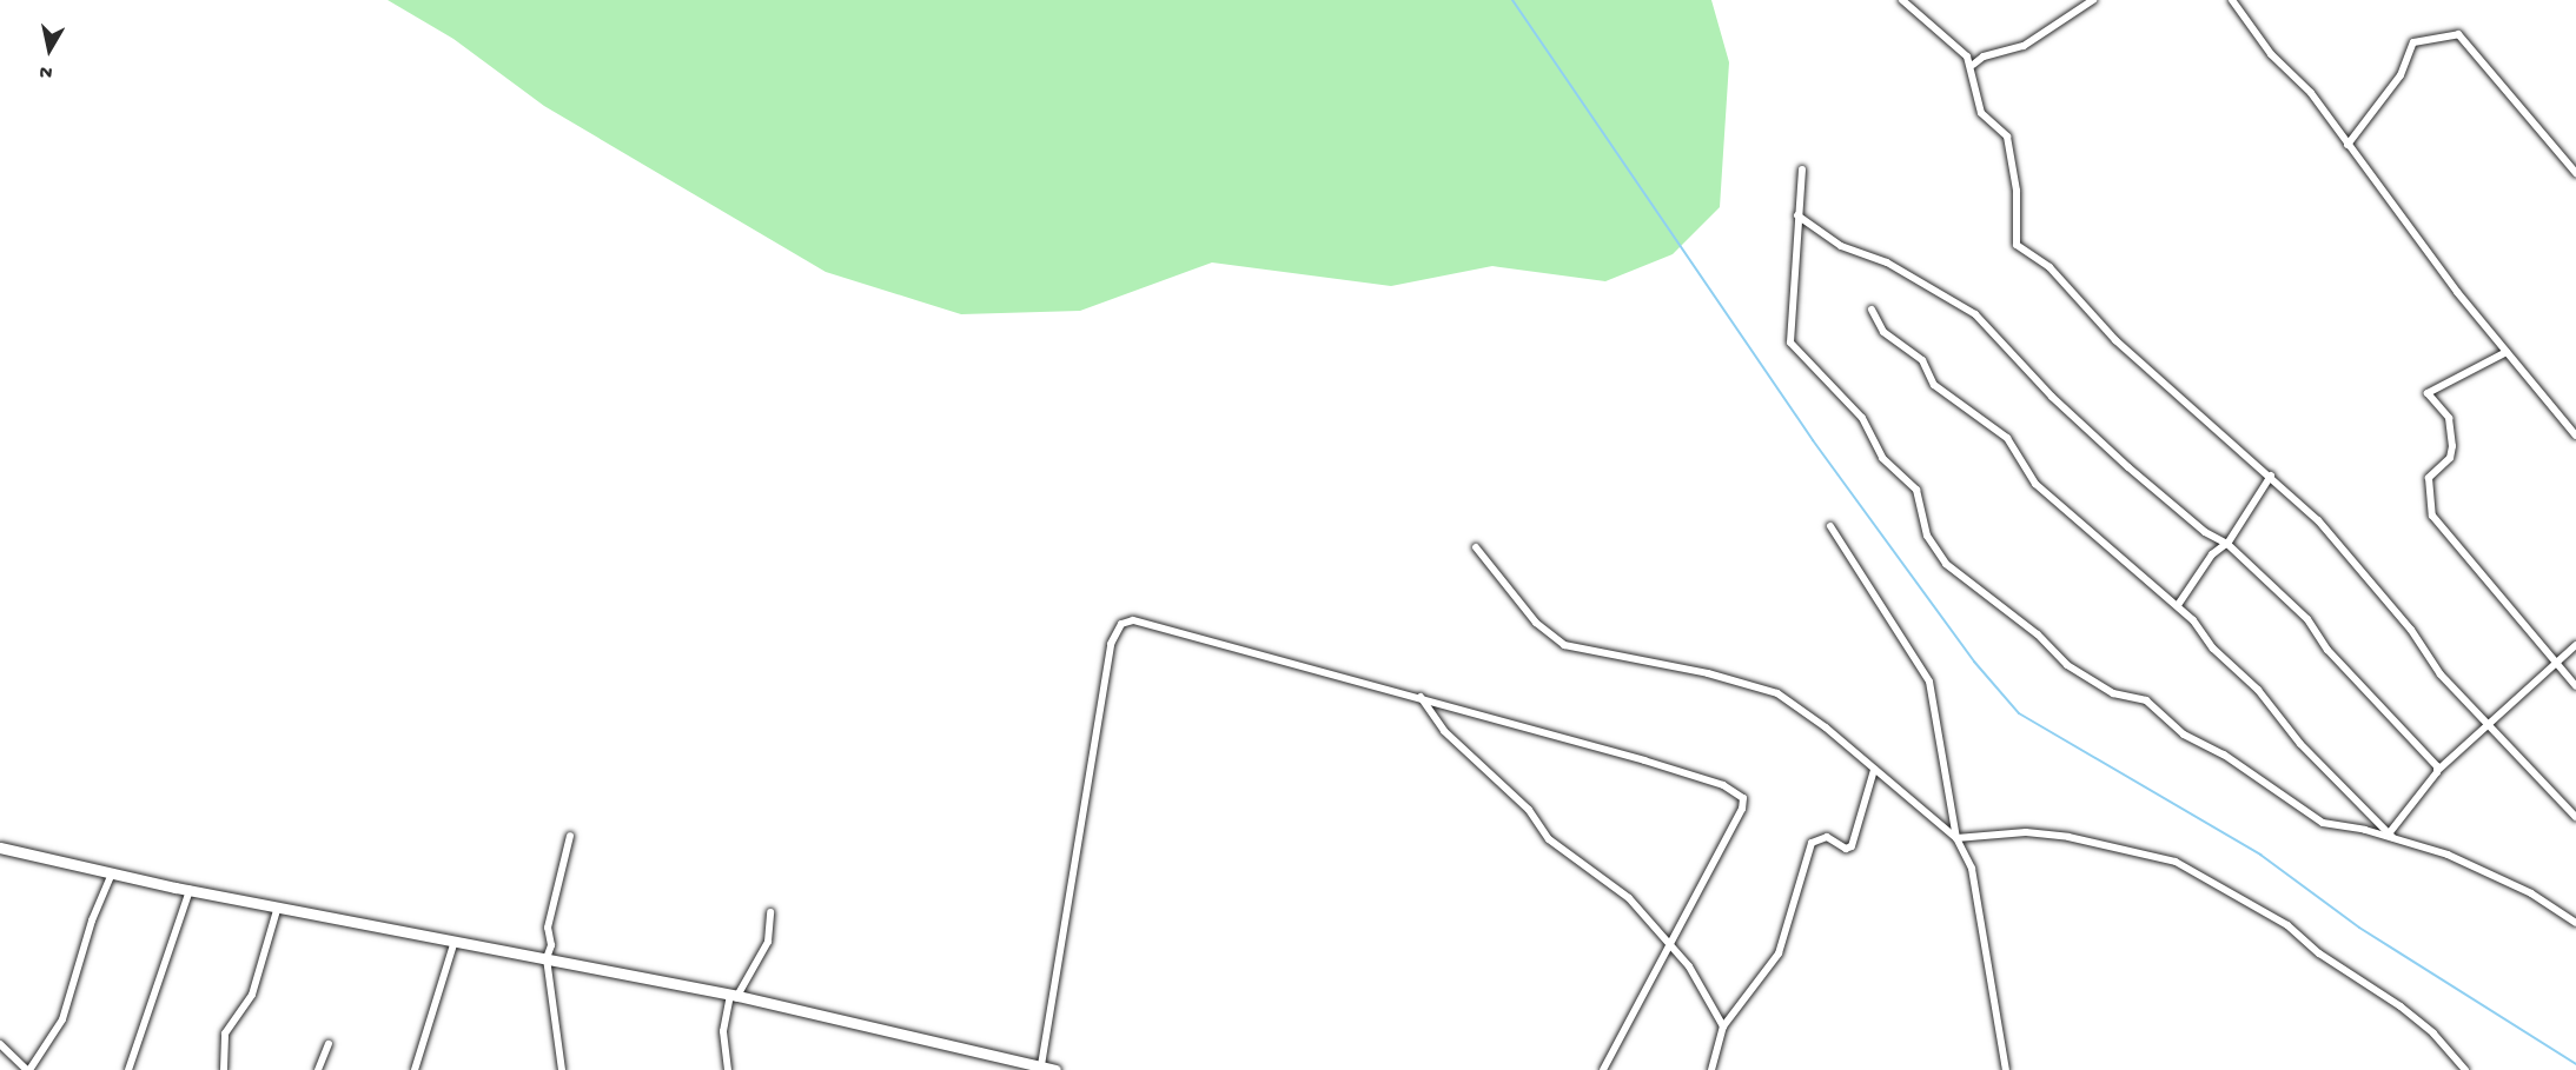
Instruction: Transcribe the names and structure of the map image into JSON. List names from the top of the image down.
{
  "north": "bottom"
}
